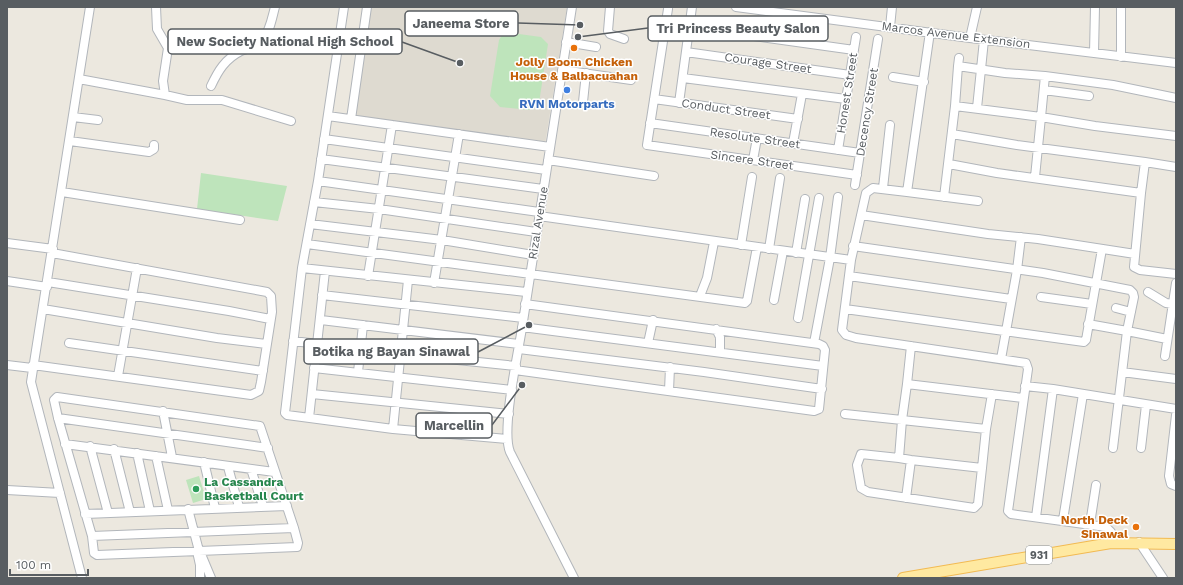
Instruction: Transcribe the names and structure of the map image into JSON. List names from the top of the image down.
{
  "streets": {
    "main road": ["931"],
    "street": [
      "Marcos Avenue Extension",
      "Courage Street",
      "Honest Street",
      "Conduct Street",
      "Decency Street",
      "Resolute Street",
      "Sincere Street",
      "Rizal Avenue"
    ]
  },
  "crossings": [
    ["Courage Street", "Honest Street"],
    ["Honest Street", "Resolute Street"],
    ["Decency Street", "Resolute Street"],
    ["Decency Street", "Sincere Street"],
    ["Resolute Street", "Sincere Street"]
  ],
  "places": [
    "Janeema Store",
    "Tri Princess Beauty Salon",
    "Jolly Boom Chicken House & Balbacuahan",
    "New Society National High School",
    "RVN Motorparts",
    "Botika ng Bayan Sinawal",
    "Marcellin",
    "La Cassandra Basketball Court",
    "North Deck Sinawal"
  ],
  "scale_bar": "100 m"
}
